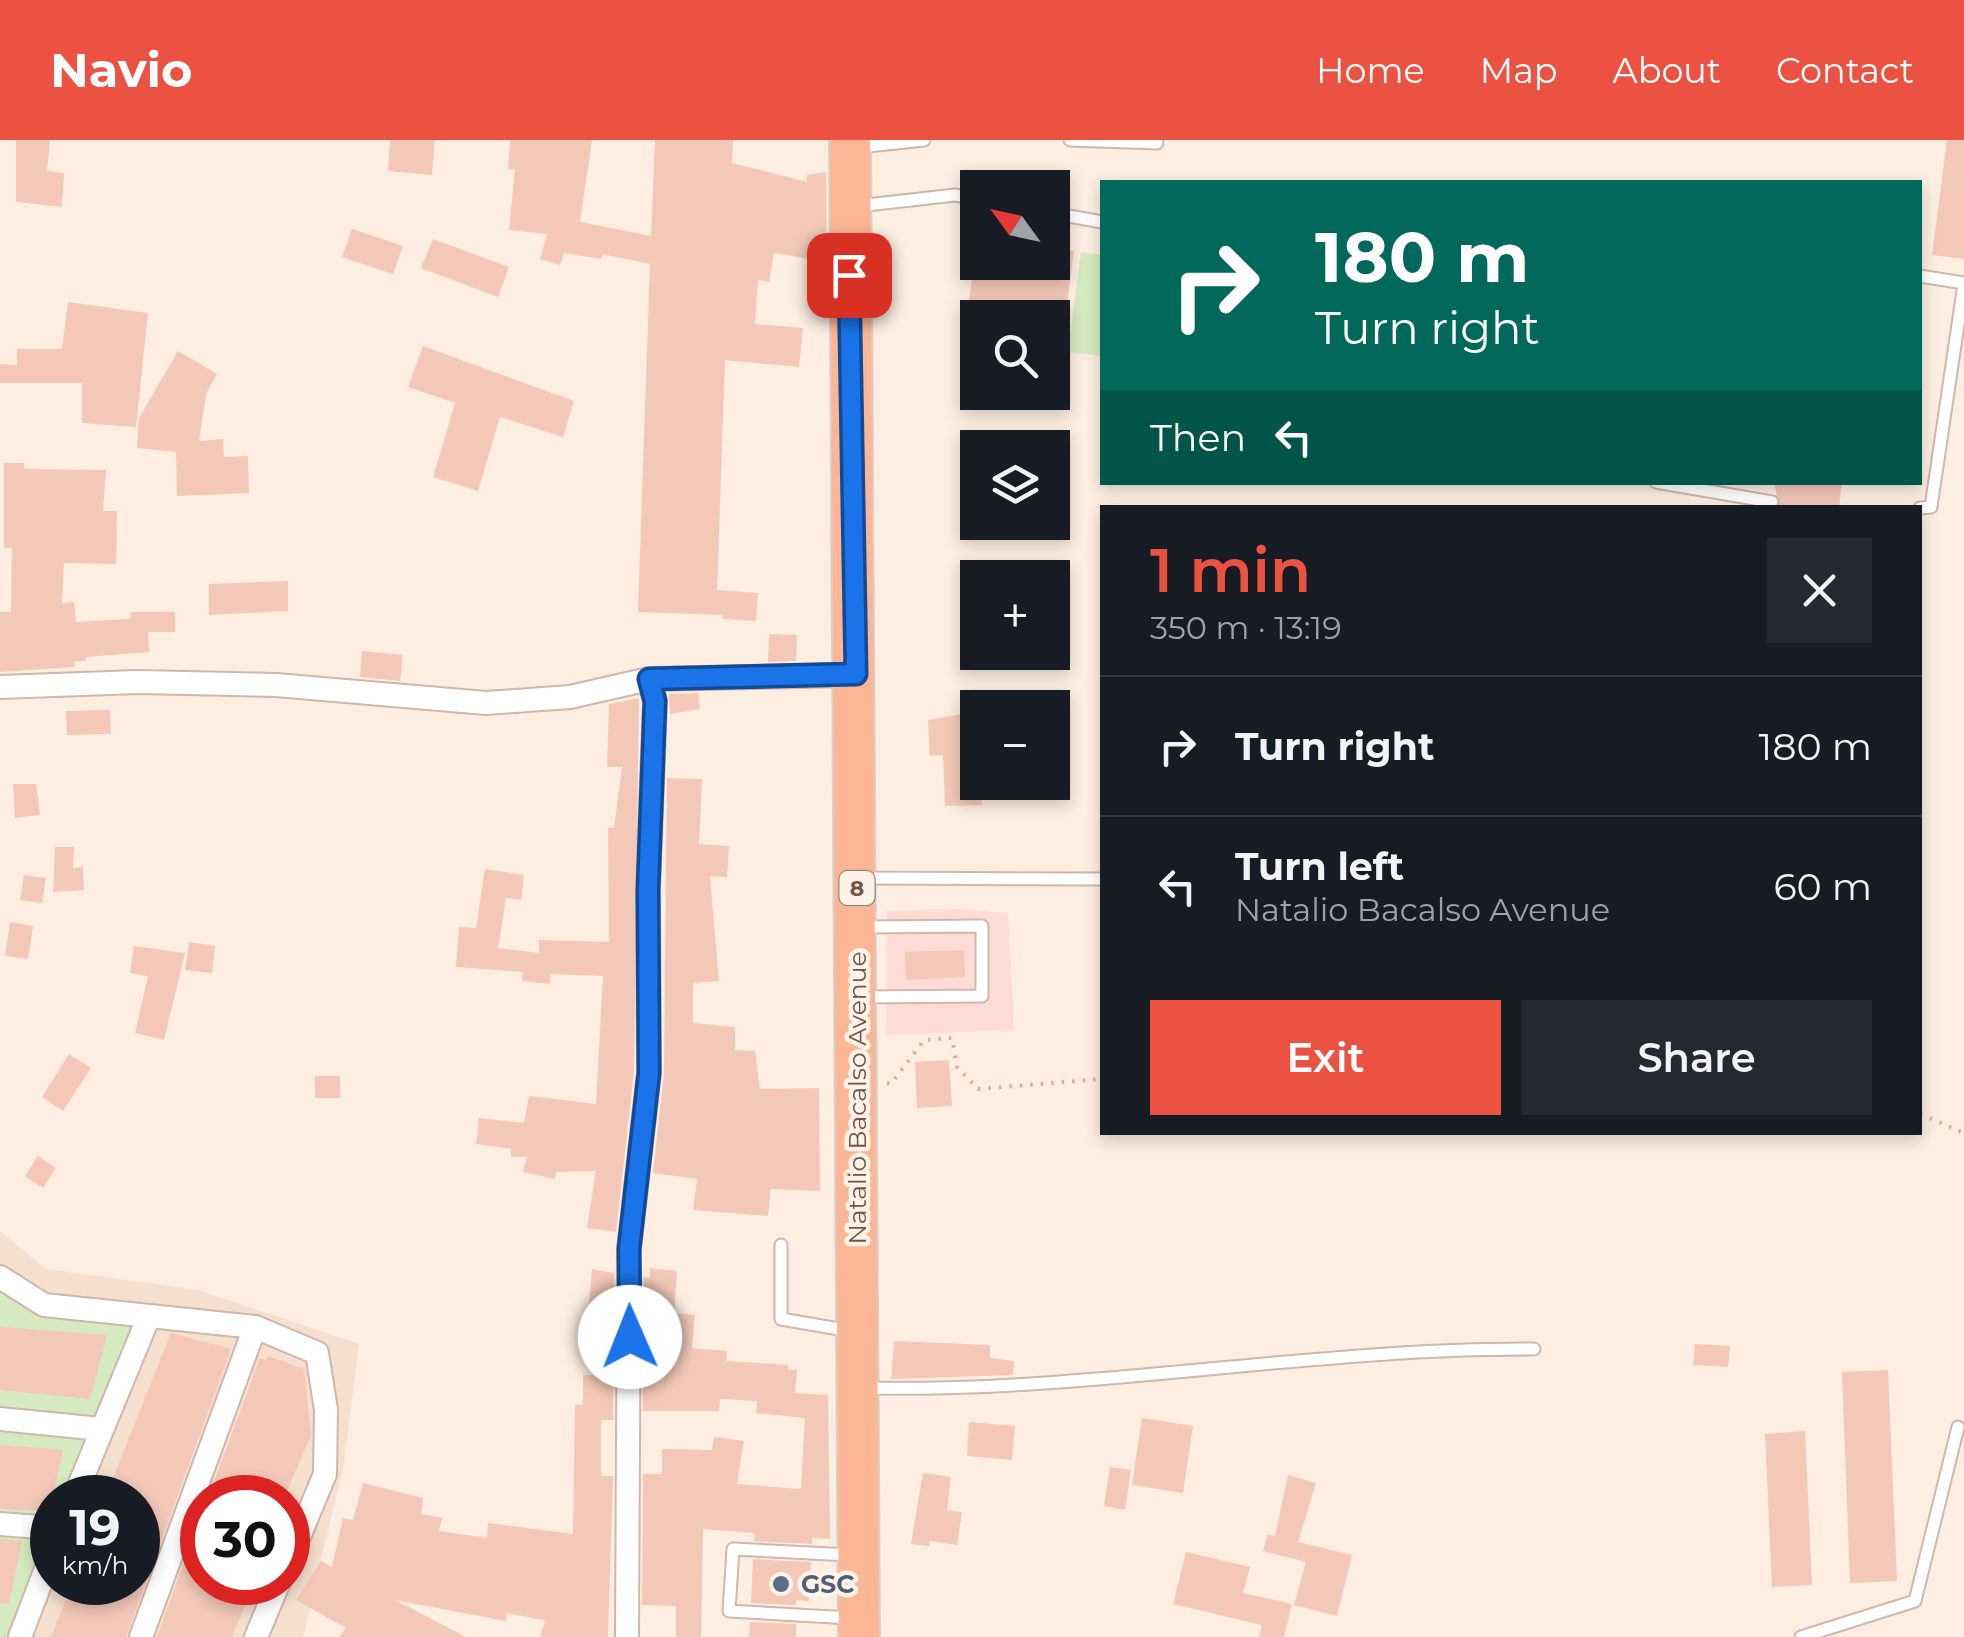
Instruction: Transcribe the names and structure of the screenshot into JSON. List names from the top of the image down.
{
  "streets": {
    "highway": ["8", "Natalio Bacalso Avenue"]
  },
  "places": ["GSC"],
  "north": "top left",
  "page": {
    "header": "Navio",
    "nav": [
      "Home",
      "Map",
      "About",
      "Contact"
    ],
    "map_buttons": ["+", "−"],
    "turn": ["180 m", "Turn right"],
    "then": "Then",
    "heading": ["1 min", "350 m · 13:19"],
    "list": [
      {
        "name": "Turn right",
        "value": "180 m"
      },
      {
        "name": "Turn left",
        "note": "Natalio Bacalso Avenue",
        "value": "60 m"
      }
    ],
    "buttons": ["Exit", "Share"],
    "speed": "19 km/h",
    "limit": "30"
  }
}
